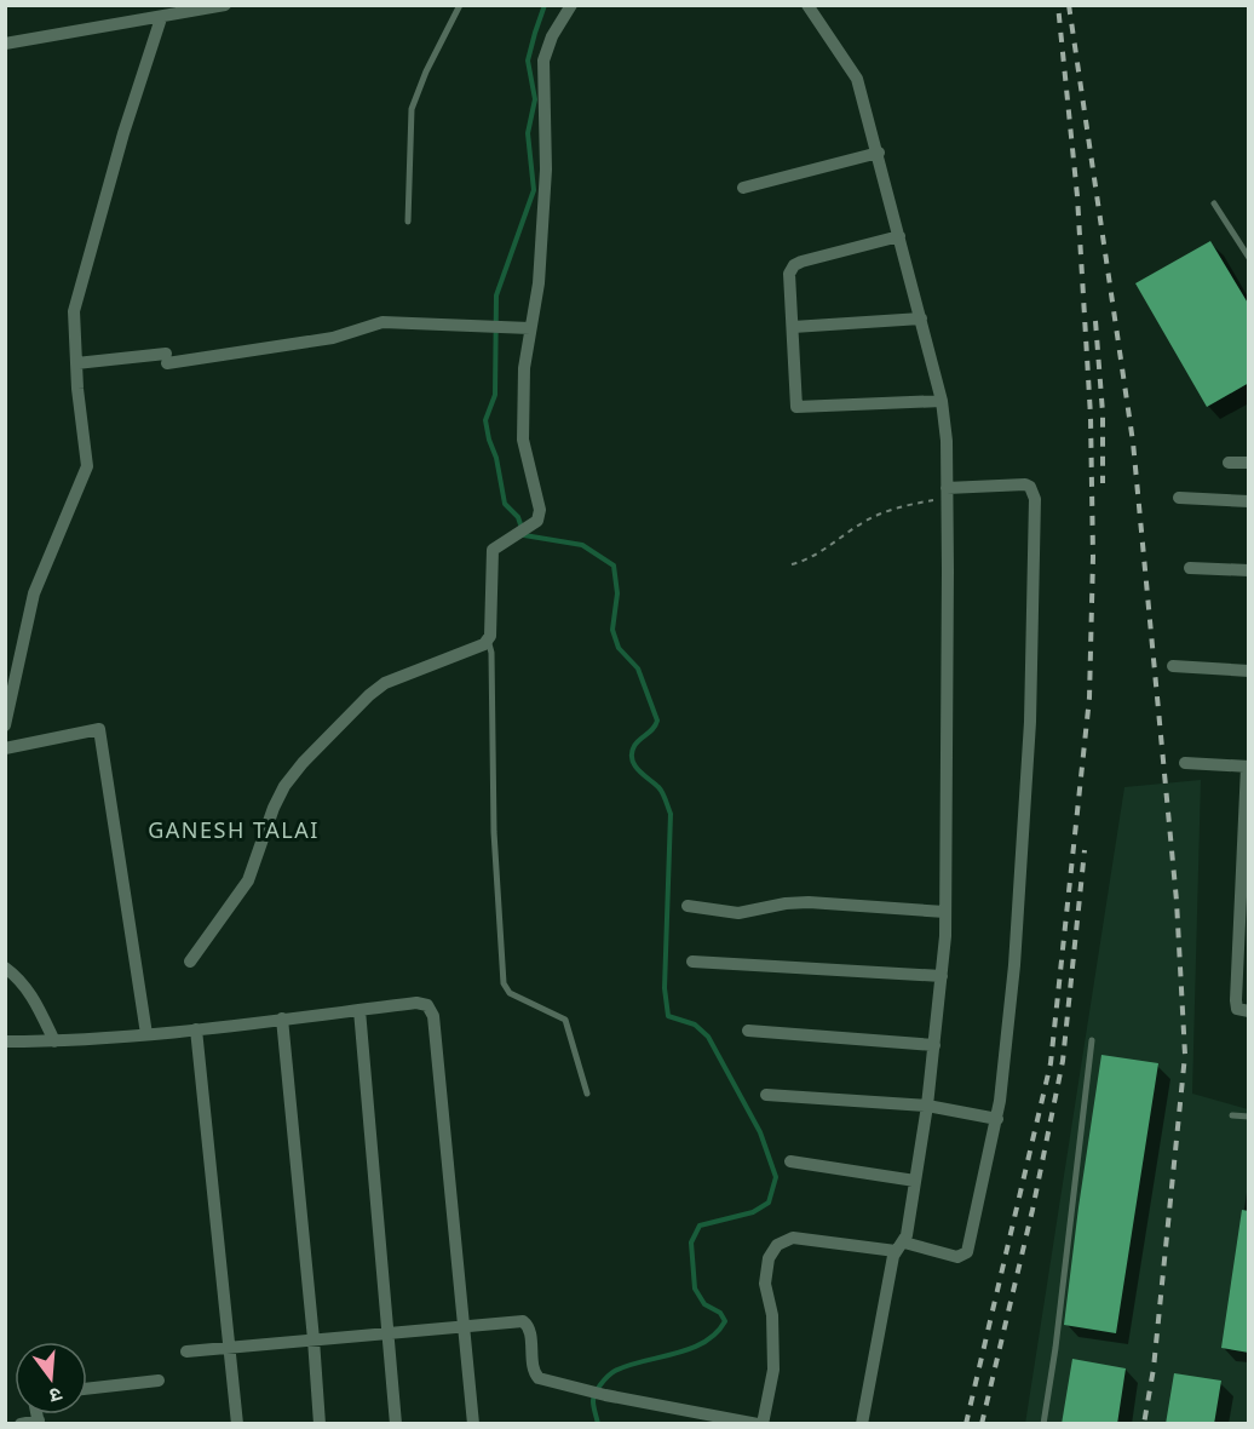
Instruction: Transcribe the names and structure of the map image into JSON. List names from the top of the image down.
{
  "districts": ["GANESH TALAI"],
  "north": "bottom"
}
